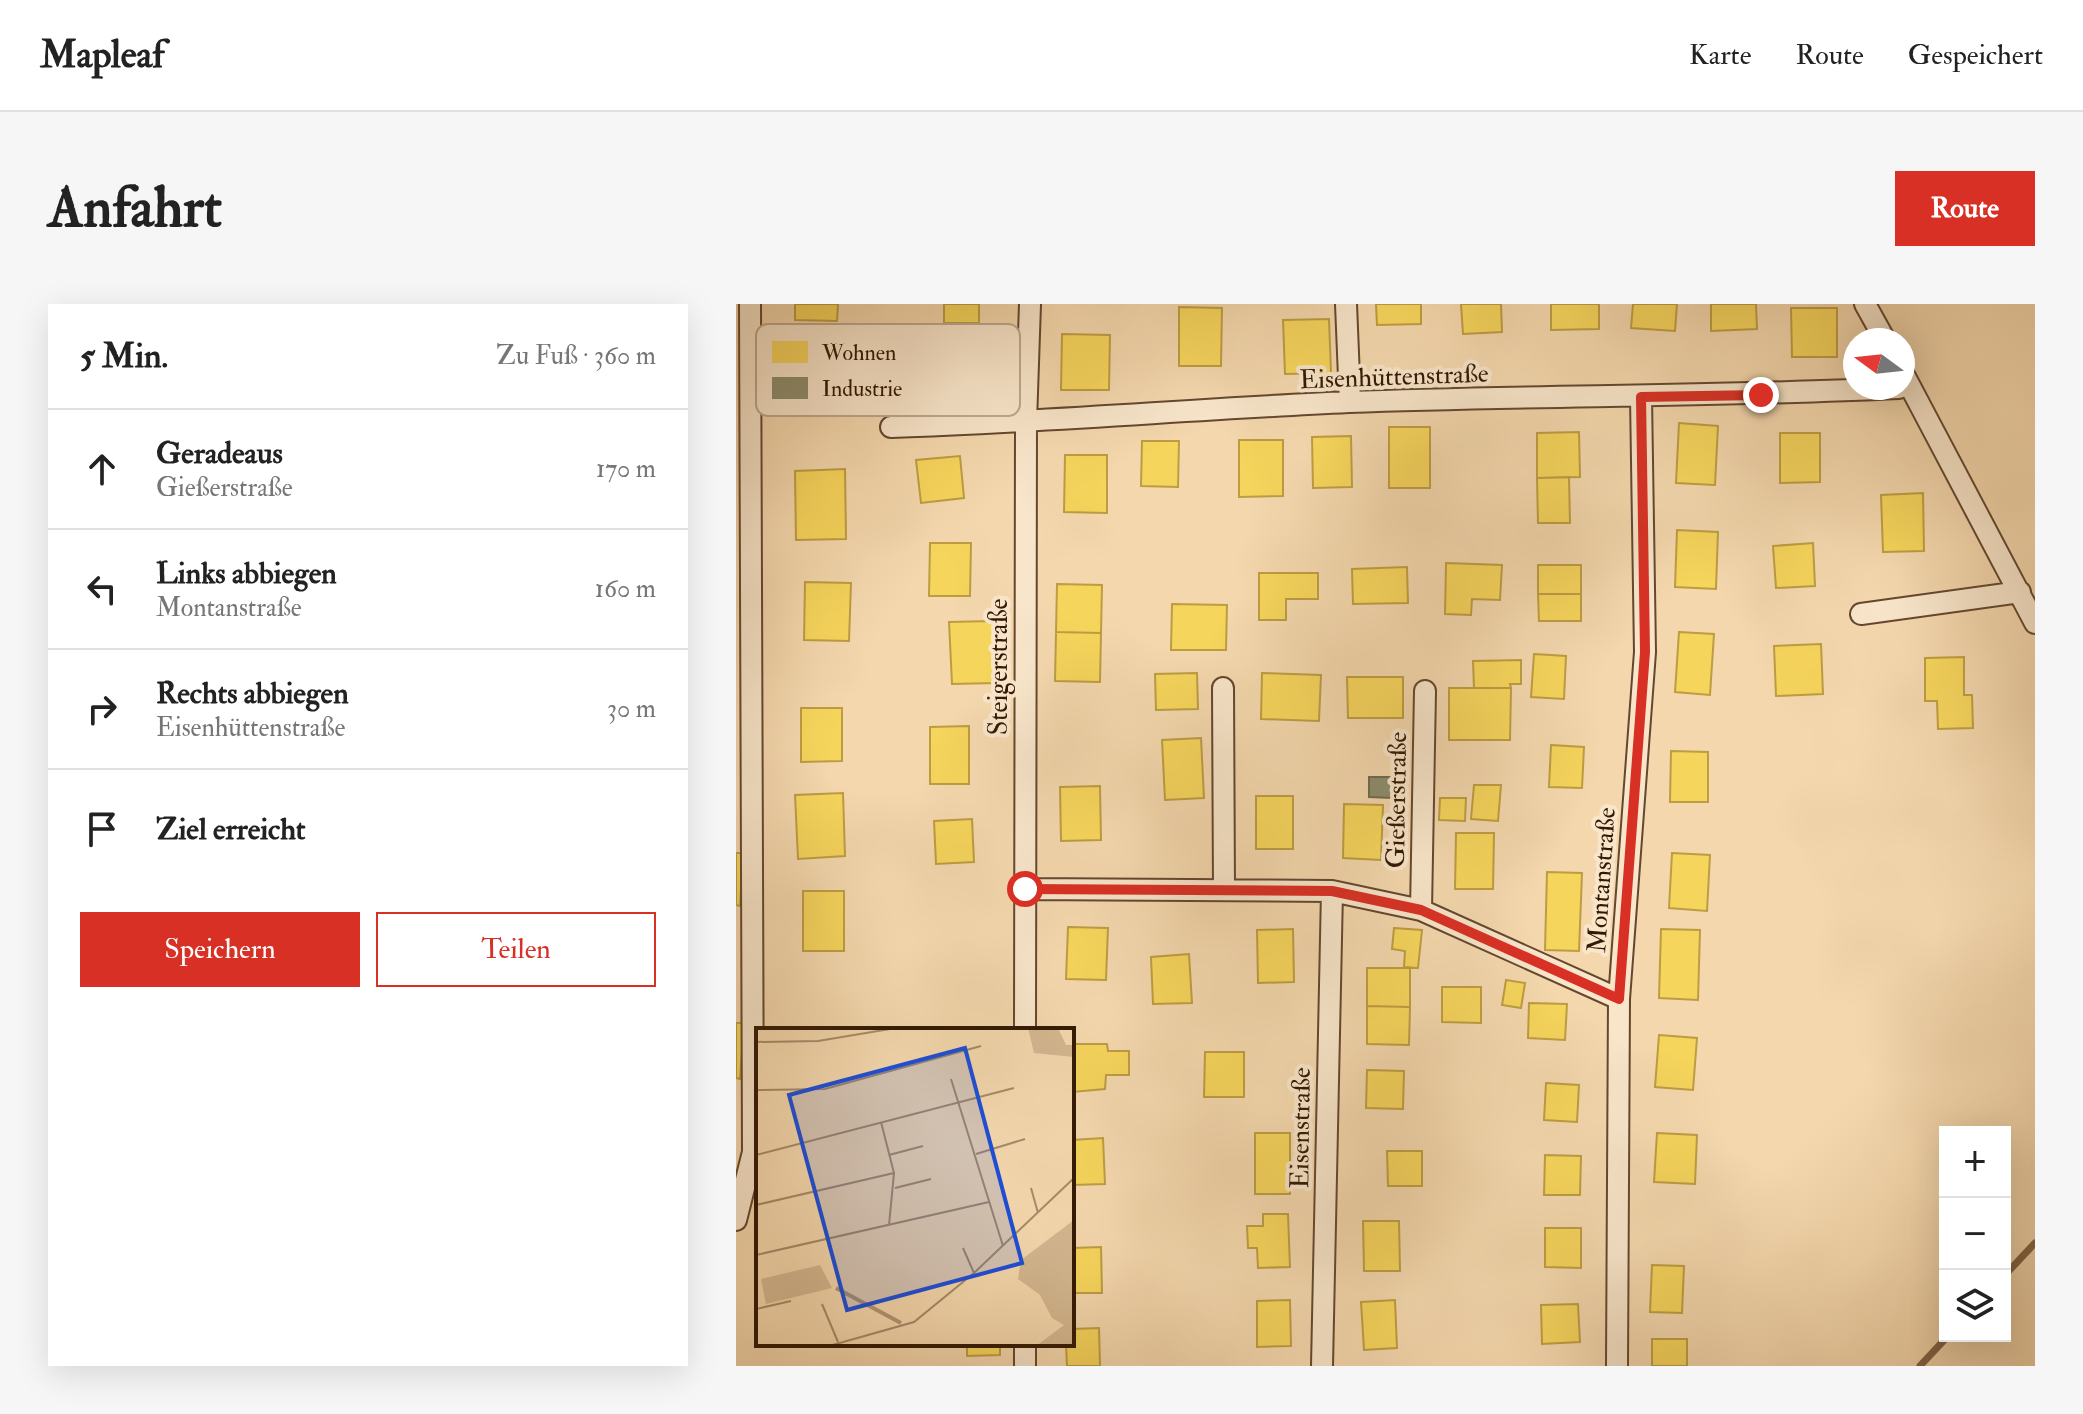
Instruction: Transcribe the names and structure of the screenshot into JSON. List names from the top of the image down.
{
  "streets": {
    "street": [
      "Eisenhüttenstraße",
      "Steigerstraße",
      "Gießerstraße",
      "Montanstraße",
      "Eisenstraße"
    ]
  },
  "crossings": [
    ["Eisenhüttenstraße", "Steigerstraße"],
    ["Eisenhüttenstraße", "Montanstraße"],
    ["Steigerstraße", "Gießerstraße"],
    ["Gießerstraße", "Montanstraße"],
    ["Gießerstraße", "Eisenstraße"]
  ],
  "legend": ["Wohnen", "Industrie"],
  "north": "left",
  "page": {
    "header": "Mapleaf",
    "nav": ["Karte", "Route", "Gespeichert"],
    "buttons": [
      "Route",
      ["Speichern", "Teilen"]
    ],
    "title": "Anfahrt",
    "heading": ["5 Min.", "Zu Fuß · 360 m"],
    "list": [
      ["Geradeaus", "Gießerstraße", "170 m"],
      ["Links abbiegen", "Montanstraße", "160 m"],
      ["Rechts abbiegen", "Eisenhüttenstraße", "30 m"],
      "Ziel erreicht"
    ],
    "map_buttons": ["+", "−"]
  }
}
